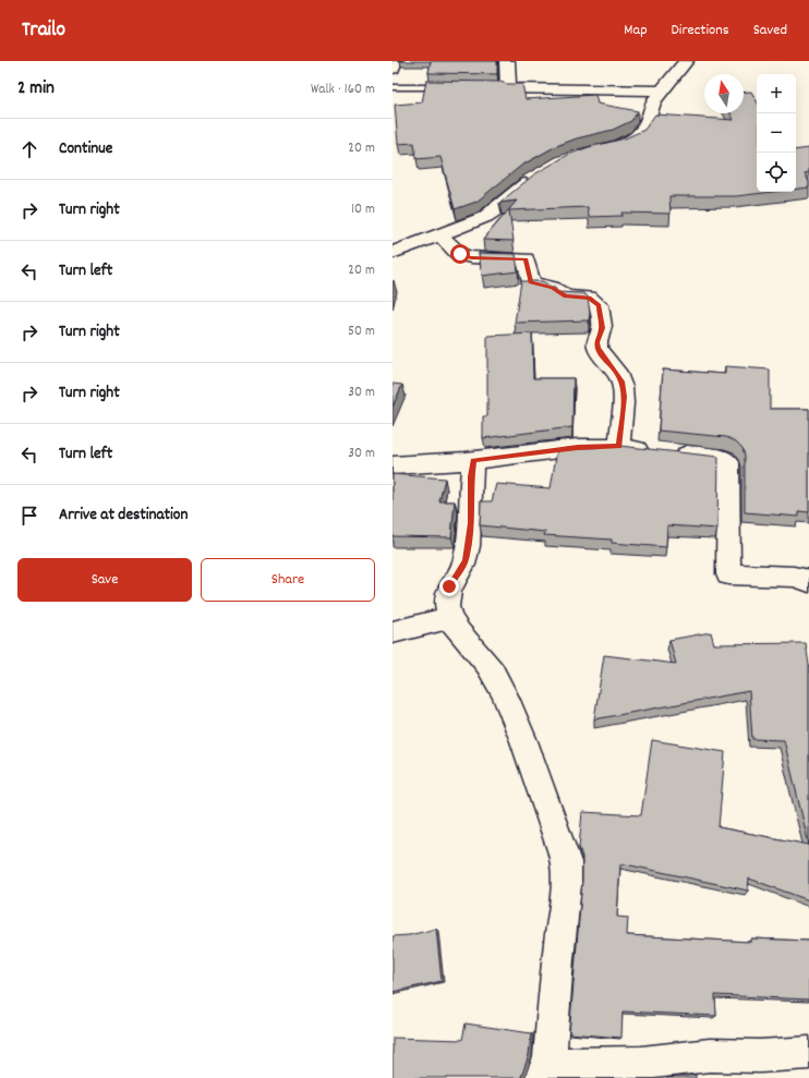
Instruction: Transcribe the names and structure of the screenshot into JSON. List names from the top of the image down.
{
  "north": "top",
  "page": {
    "header": "Trailo",
    "nav": ["Map", "Directions", "Saved"],
    "heading": ["2 min", "Walk · 160 m"],
    "map_buttons": ["+", "−"],
    "list": [
      ["Continue", "20 m"],
      ["Turn right", "10 m"],
      ["Turn left", "20 m"],
      ["Turn right", "50 m"],
      ["Turn right", "30 m"],
      ["Turn left", "30 m"],
      "Arrive at destination"
    ],
    "buttons": ["Save", "Share"]
  }
}
